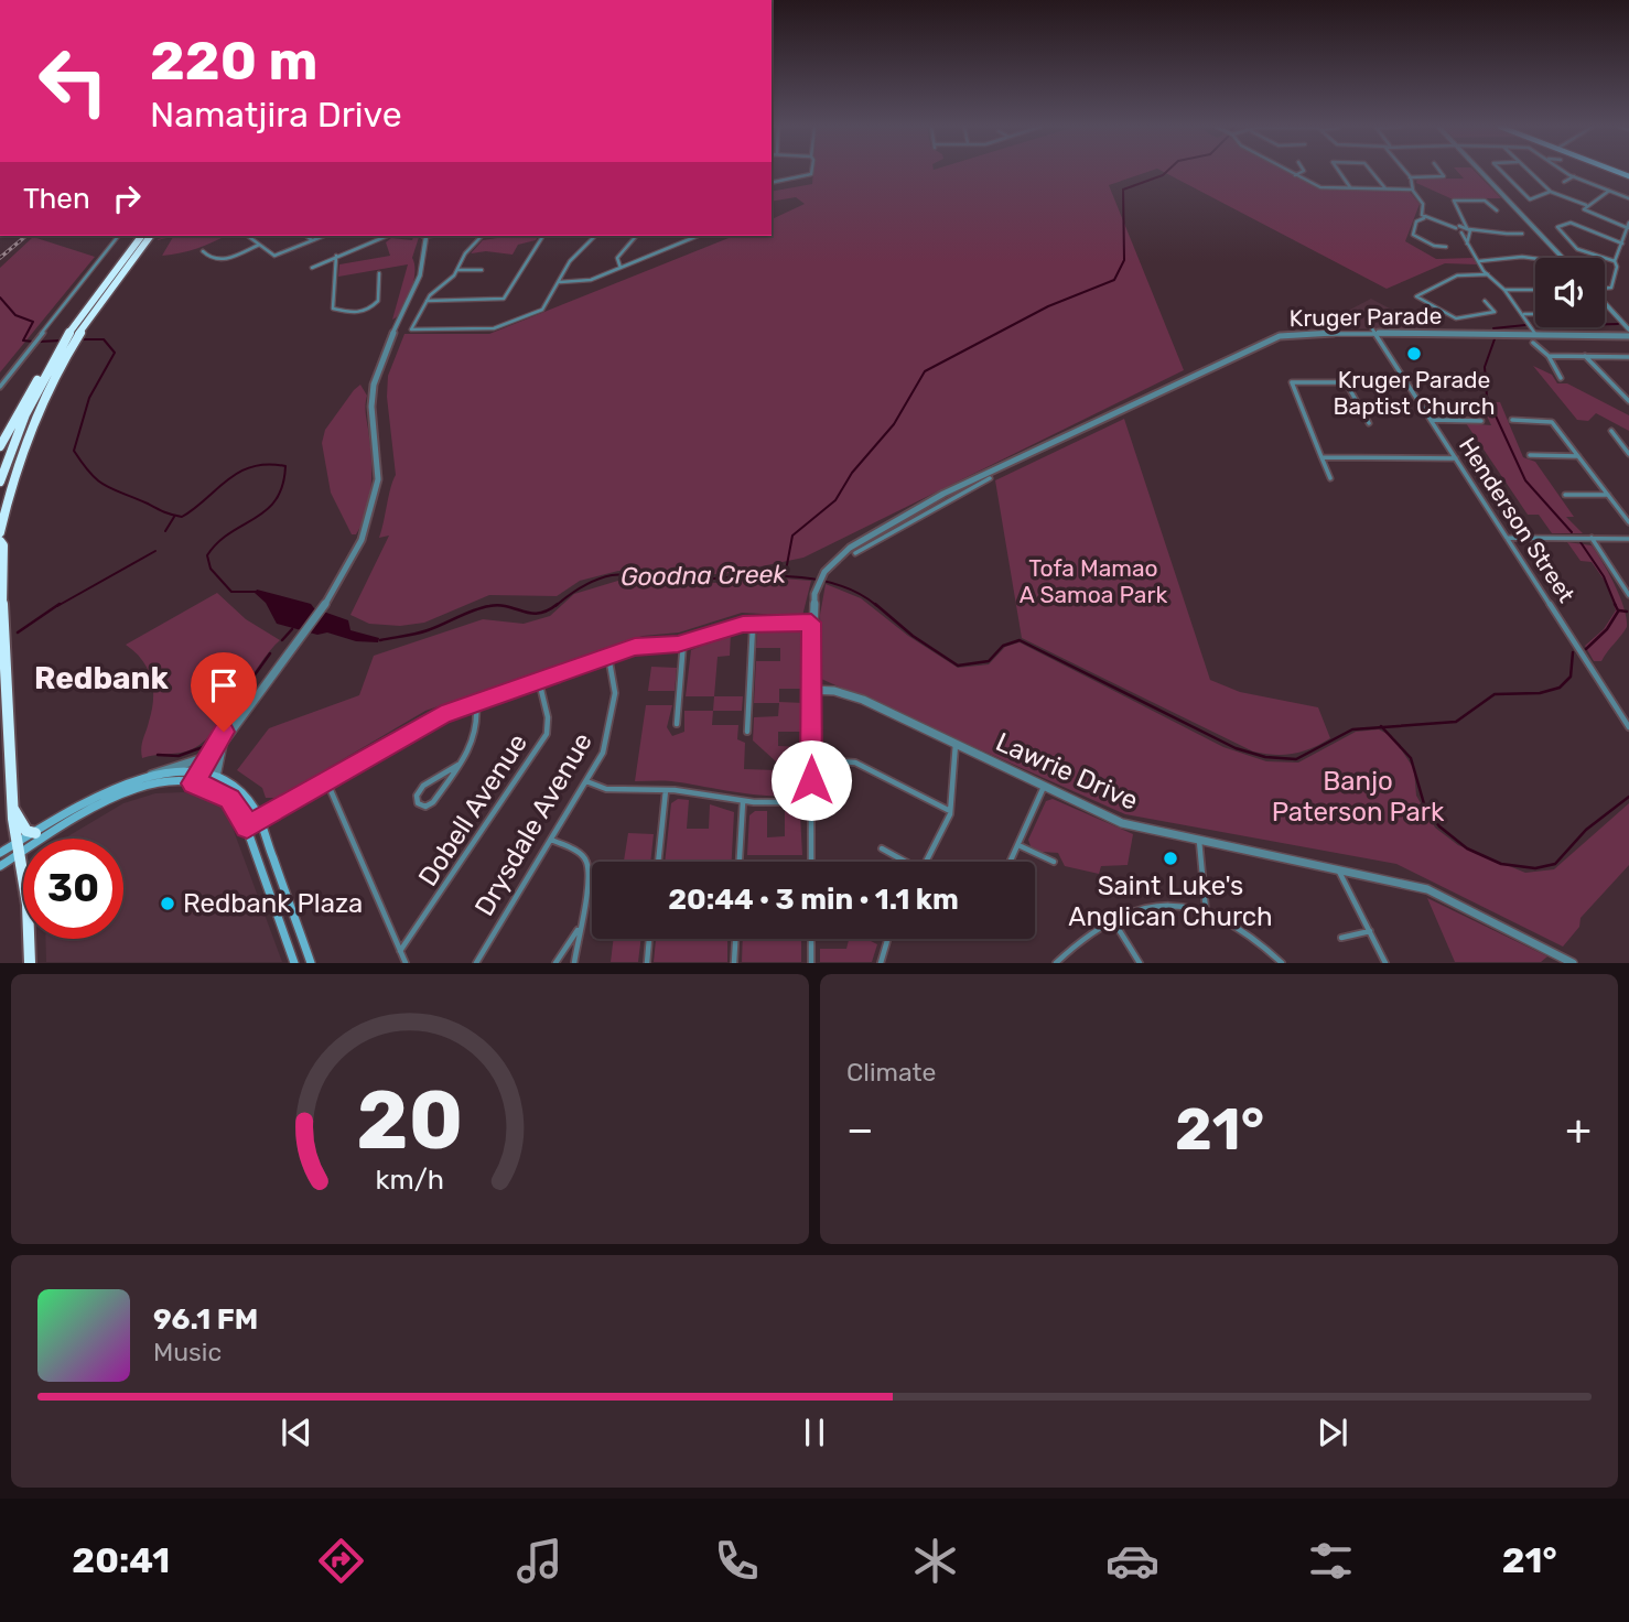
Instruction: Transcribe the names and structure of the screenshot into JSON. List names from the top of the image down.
{
  "streets": {
    "street": [
      "Kruger Parade",
      "Henderson Street",
      "Lawrie Drive",
      "Dobell Avenue",
      "Drysdale Avenue"
    ]
  },
  "crossings": [
    ["Kruger Parade", "Henderson Street"]
  ],
  "districts": ["Redbank"],
  "water": ["Goodna Creek"],
  "parks": ["Tofa Mamao A Samoa Park", "Banjo Paterson Park"],
  "places": ["Kruger Parade Baptist Church", "Saint Luke's Anglican Church", "Redbank Plaza"],
  "page": {
    "turn": ["220 m", "Namatjira Drive"],
    "then": "Then",
    "limit": "30",
    "trip": "20:44 · 3 min · 1.1 km",
    "tile": "Climate",
    "heat": ["−", "21°", "+"],
    "song": ["96.1 FM", "Music"],
    "tabs": ["20:41", "21°"],
    "gauge": ["20", "km/h"]
  }
}
